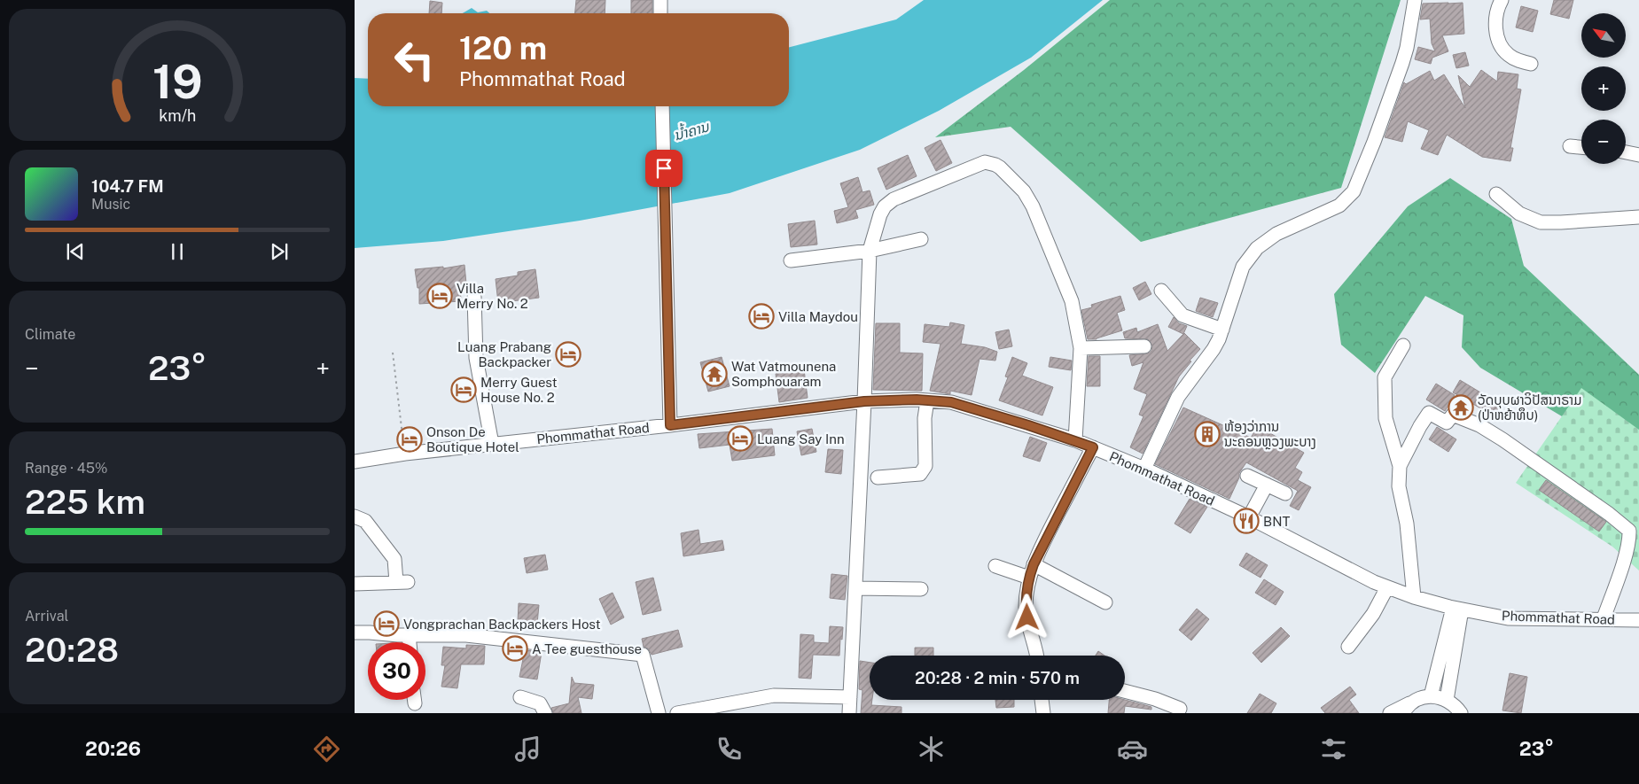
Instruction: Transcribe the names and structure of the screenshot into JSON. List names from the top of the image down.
{
  "streets": {
    "street": ["Phommathat Road"]
  },
  "water": ["ນ້ຳຄານ"],
  "places": {
    "hotel": [
      "Villa Merry No. 2",
      "Villa Maydou",
      "Luang Prabang Backpacker",
      "Merry Guest House No. 2",
      "Luang Say Inn",
      "Onson De Boutique Hotel",
      "Vongprachan Backpackers Host",
      "A Tee guesthouse"
    ],
    "temple": ["Wat Vatmounena Somphouaram", "ວັດບຸບຜາວິປັສນາຣາມ (ປ່າຫຍ້າທຶບ)"],
    "building": ["ຫ້ອງວ່າການ ນະຄອນຫຼວງພະບາງ"],
    "restaurant": ["BNT"]
  },
  "north": "top left",
  "page": {
    "map_buttons": ["+", "−"],
    "turn": ["120 m", "Phommathat Road"],
    "song": ["104.7 FM", "Music"],
    "tile": [
      "Climate",
      ["Range · 45%", "225 km"],
      ["Arrival", "20:28"]
    ],
    "heat": ["−", "23°", "+"],
    "limit": "30",
    "trip": "20:28 · 2 min · 570 m",
    "tabs": ["20:26", "23°"],
    "gauge": ["19", "km/h"]
  }
}
